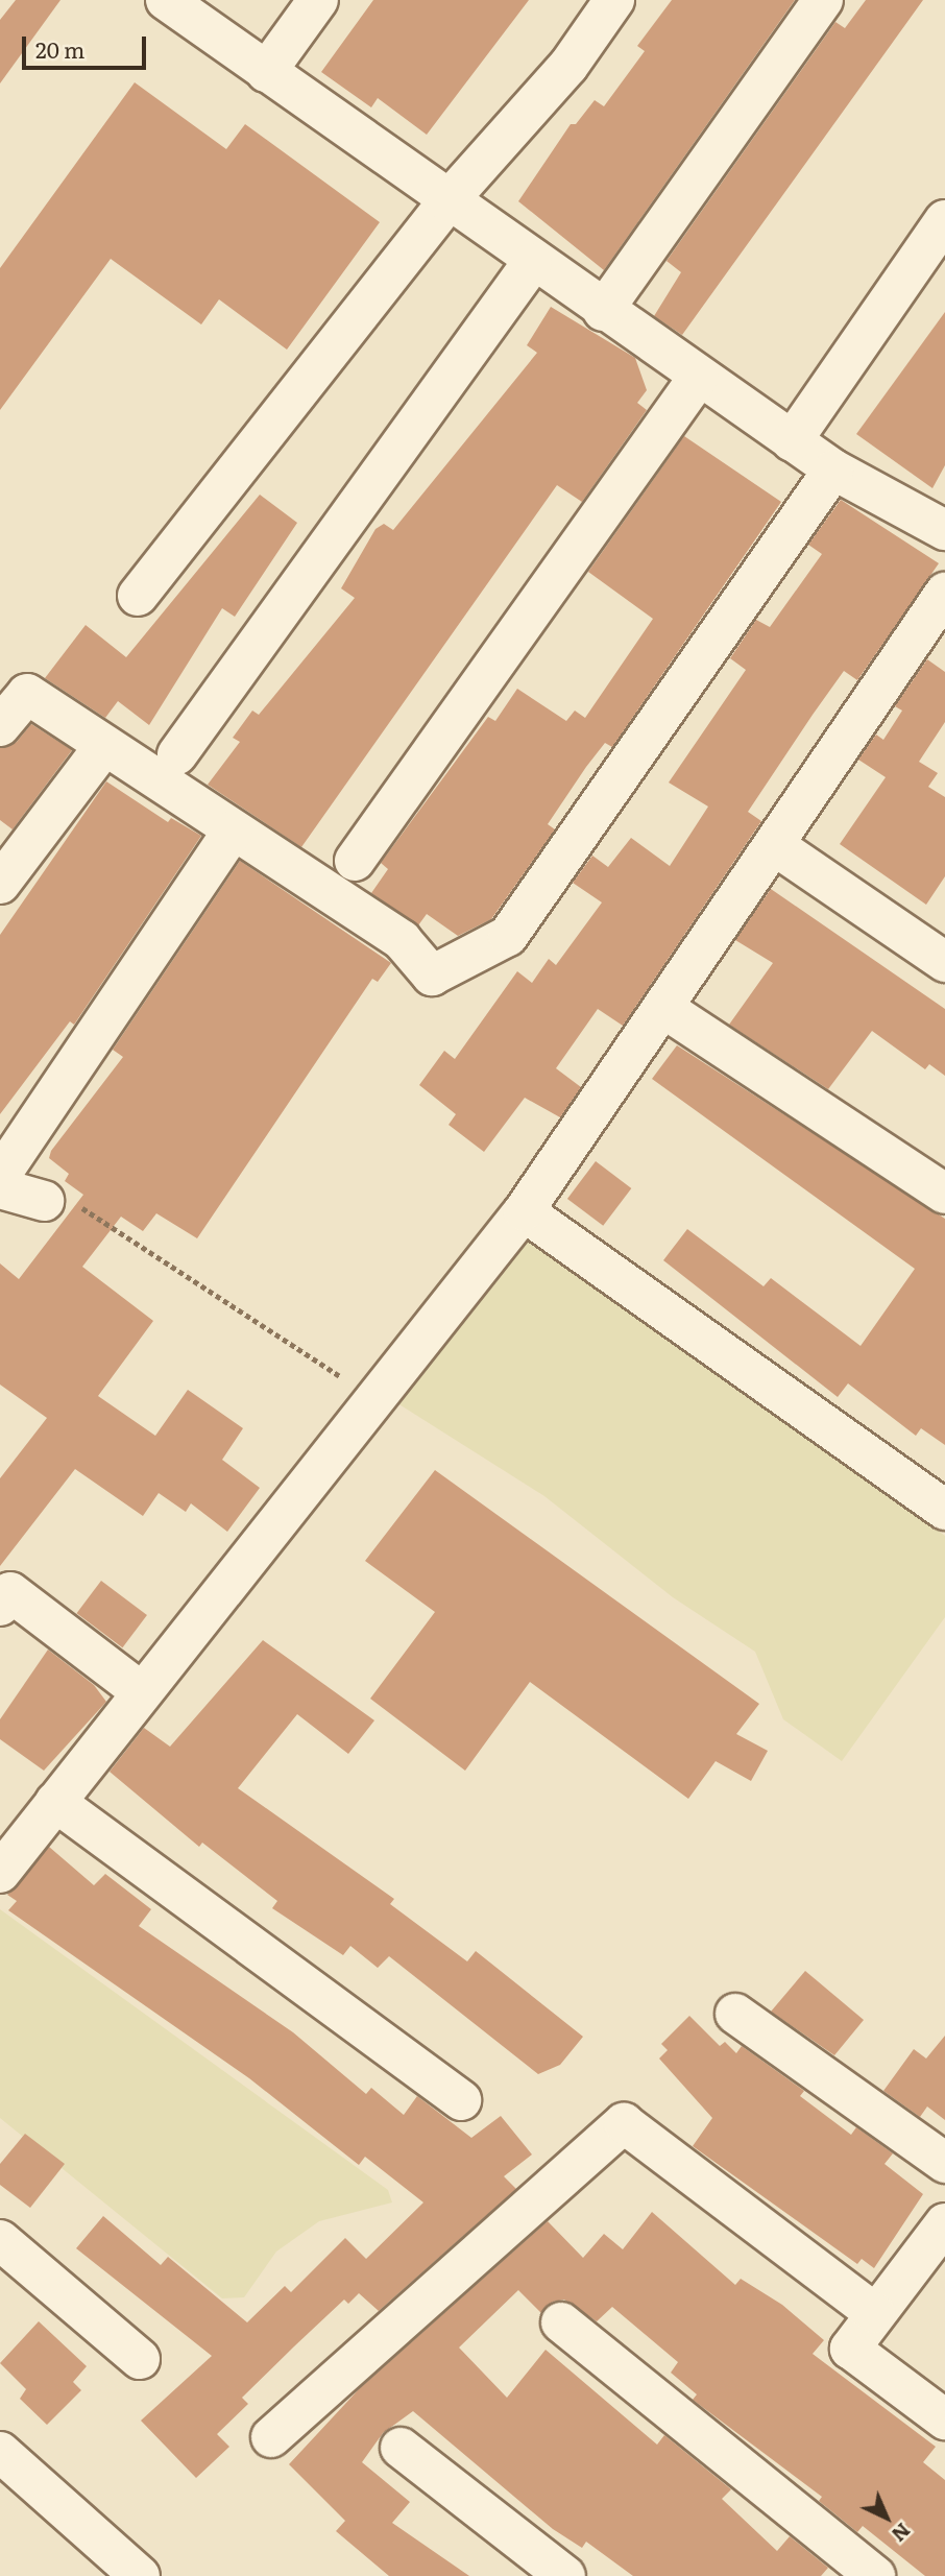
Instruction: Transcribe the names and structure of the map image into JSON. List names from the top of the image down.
{
  "scale_bar": "20 m",
  "north": "bottom right"
}
